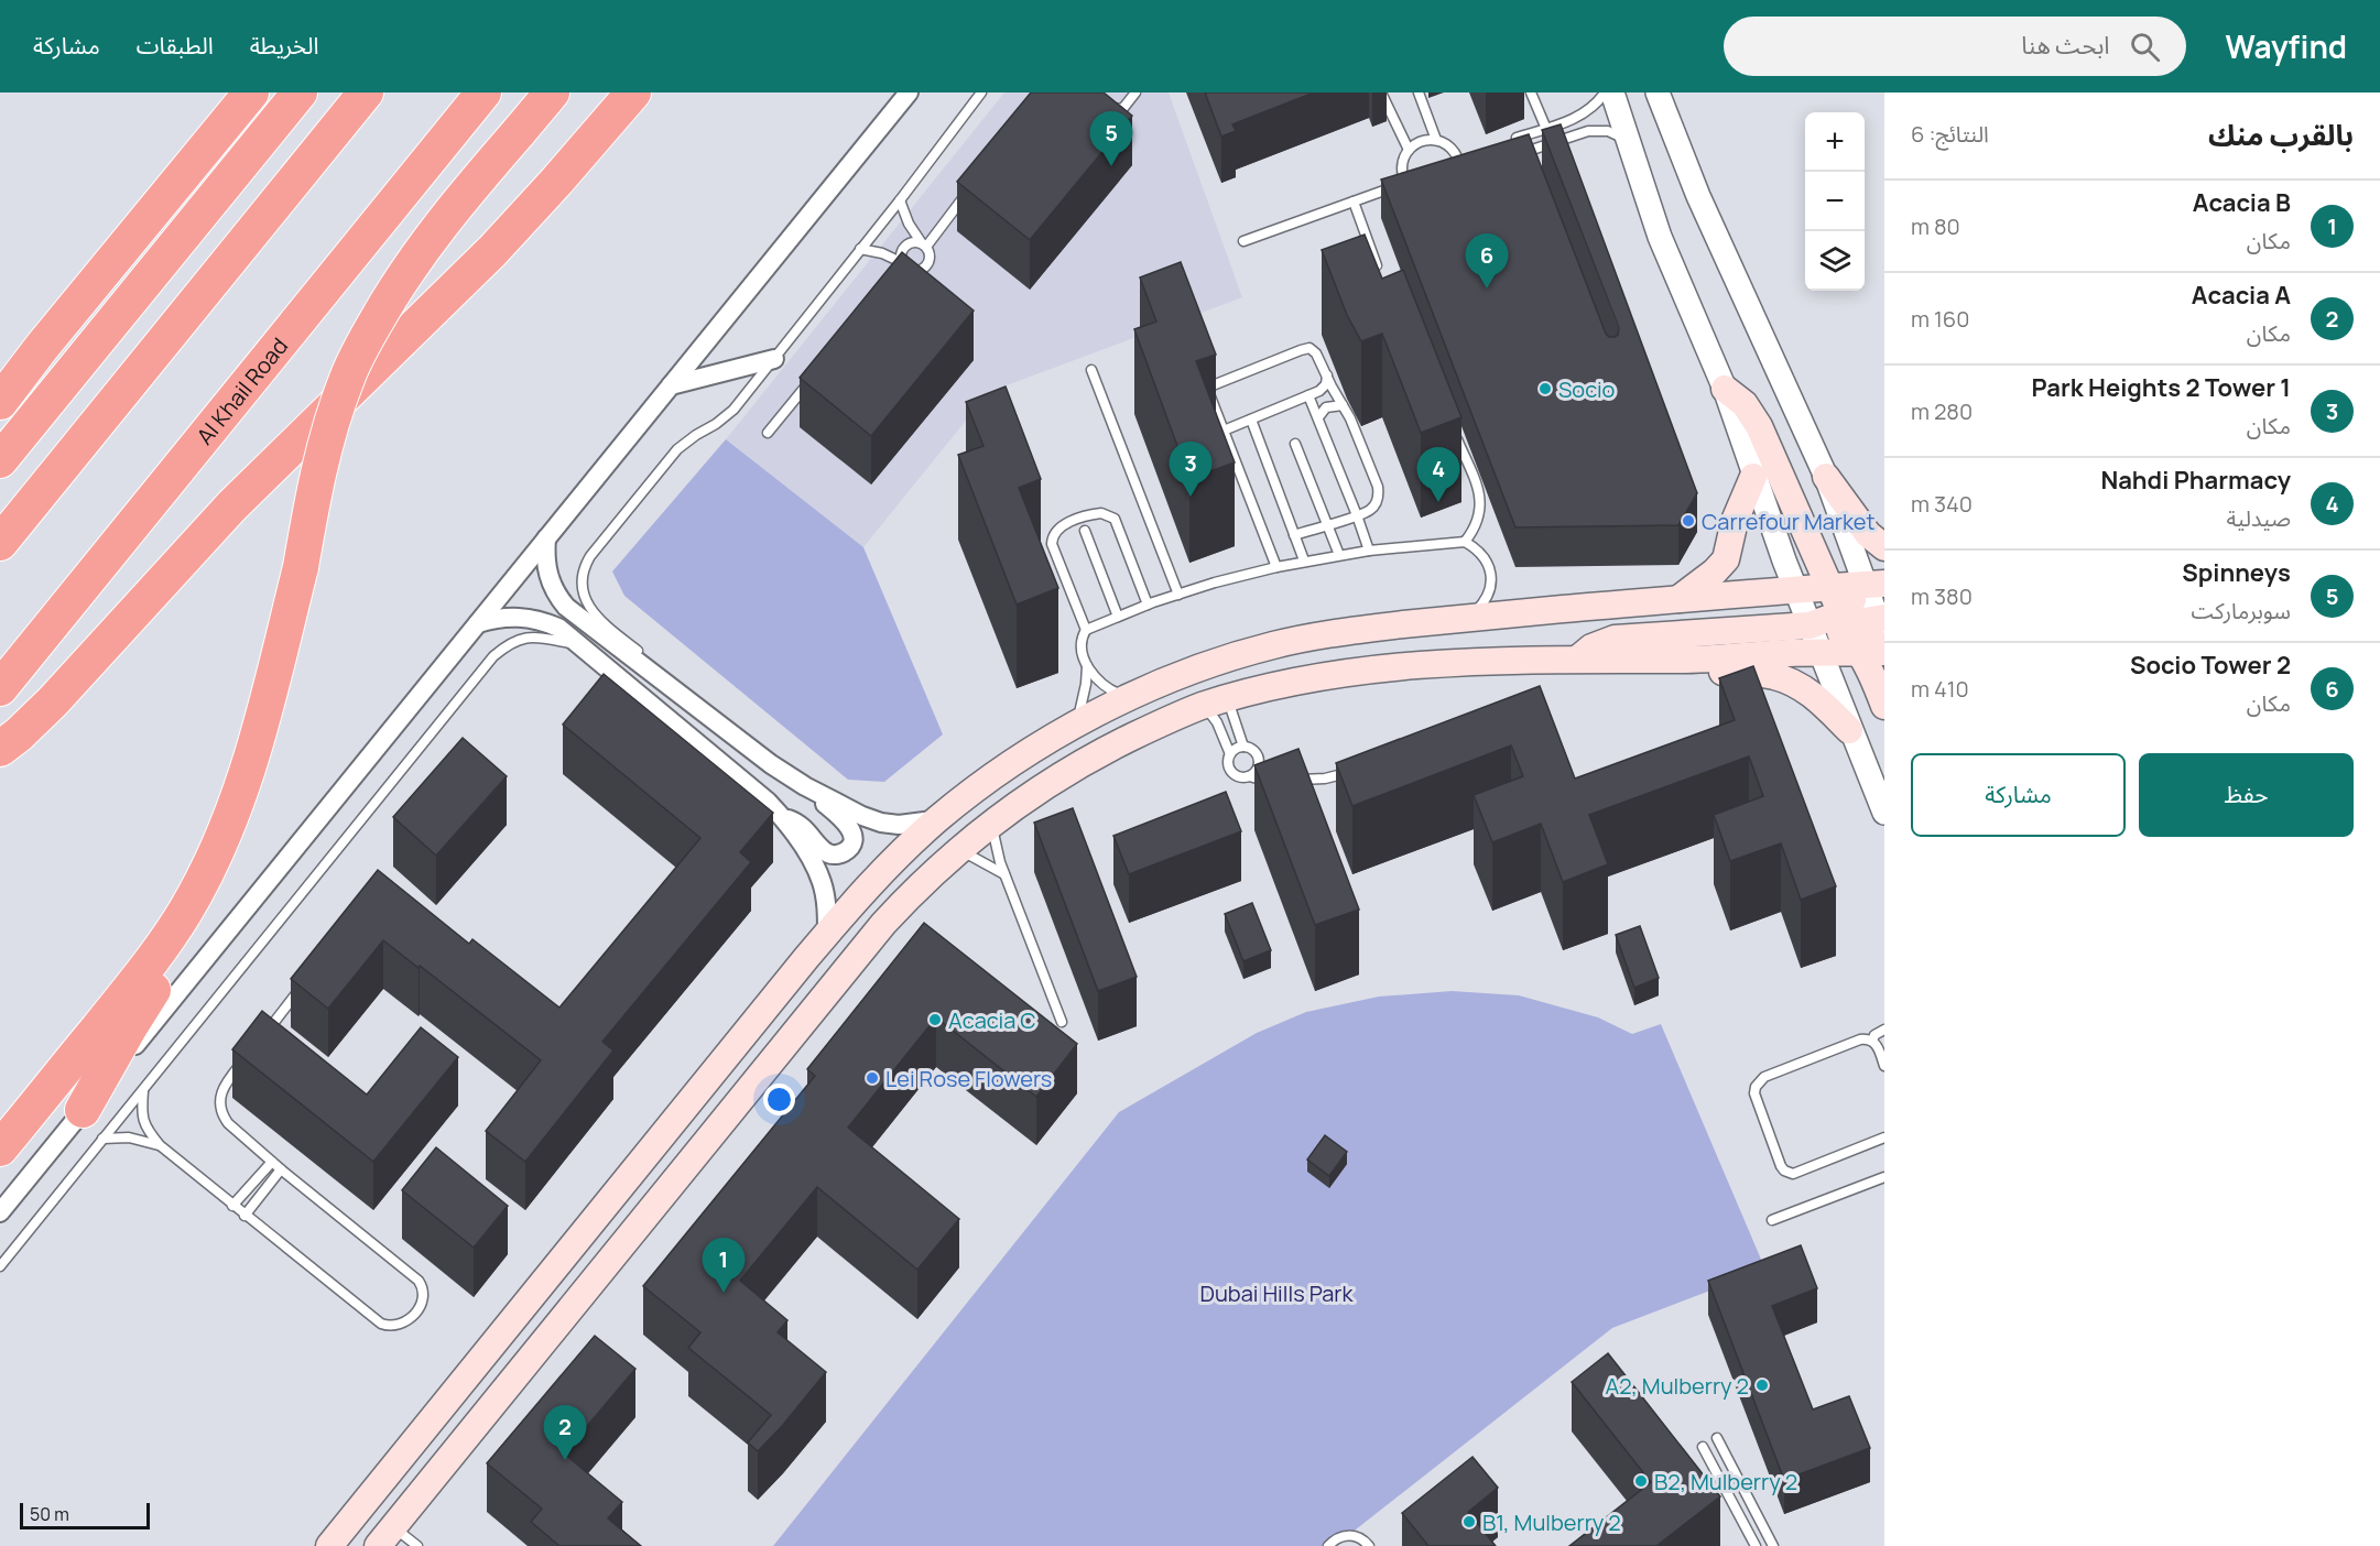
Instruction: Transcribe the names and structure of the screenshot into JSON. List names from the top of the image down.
{
  "streets": {
    "highway": ["Al Khail Road"]
  },
  "parks": ["Dubai Hills Park"],
  "places": [
    "Socio",
    "Carrefour Market",
    "Acacia C",
    "Lei Rose Flowers",
    "A2, Mulberry 2",
    "B2, Mulberry 2",
    "B1, Mulberry 2"
  ],
  "scale_bar": "50 m",
  "page": {
    "header": "Wayfind",
    "search": "ابحث هنا",
    "nav": ["الخريطة", "الطبقات", "مشاركة"],
    "heading": ["بالقرب منك", "النتائج: 6"],
    "pins": [
      "5",
      "6",
      "3",
      "4",
      "1",
      "2"
    ],
    "map_buttons": ["+", "−"],
    "list": [
      {
        "mark": "1",
        "name": "Acacia B",
        "note": "مكان",
        "value": "80 m"
      },
      {
        "mark": "2",
        "name": "Acacia A",
        "note": "مكان",
        "value": "160 m"
      },
      {
        "mark": "3",
        "name": "Park Heights 2 Tower 1",
        "note": "مكان",
        "value": "280 m"
      },
      {
        "mark": "4",
        "name": "Nahdi Pharmacy",
        "note": "صيدلية",
        "value": "340 m"
      },
      {
        "mark": "5",
        "name": "Spinneys",
        "note": "سوبرماركت",
        "value": "380 m"
      },
      {
        "mark": "6",
        "name": "Socio Tower 2",
        "note": "مكان",
        "value": "410 m"
      }
    ],
    "buttons": ["حفظ", "مشاركة"],
    "scale": "50 m"
  }
}
